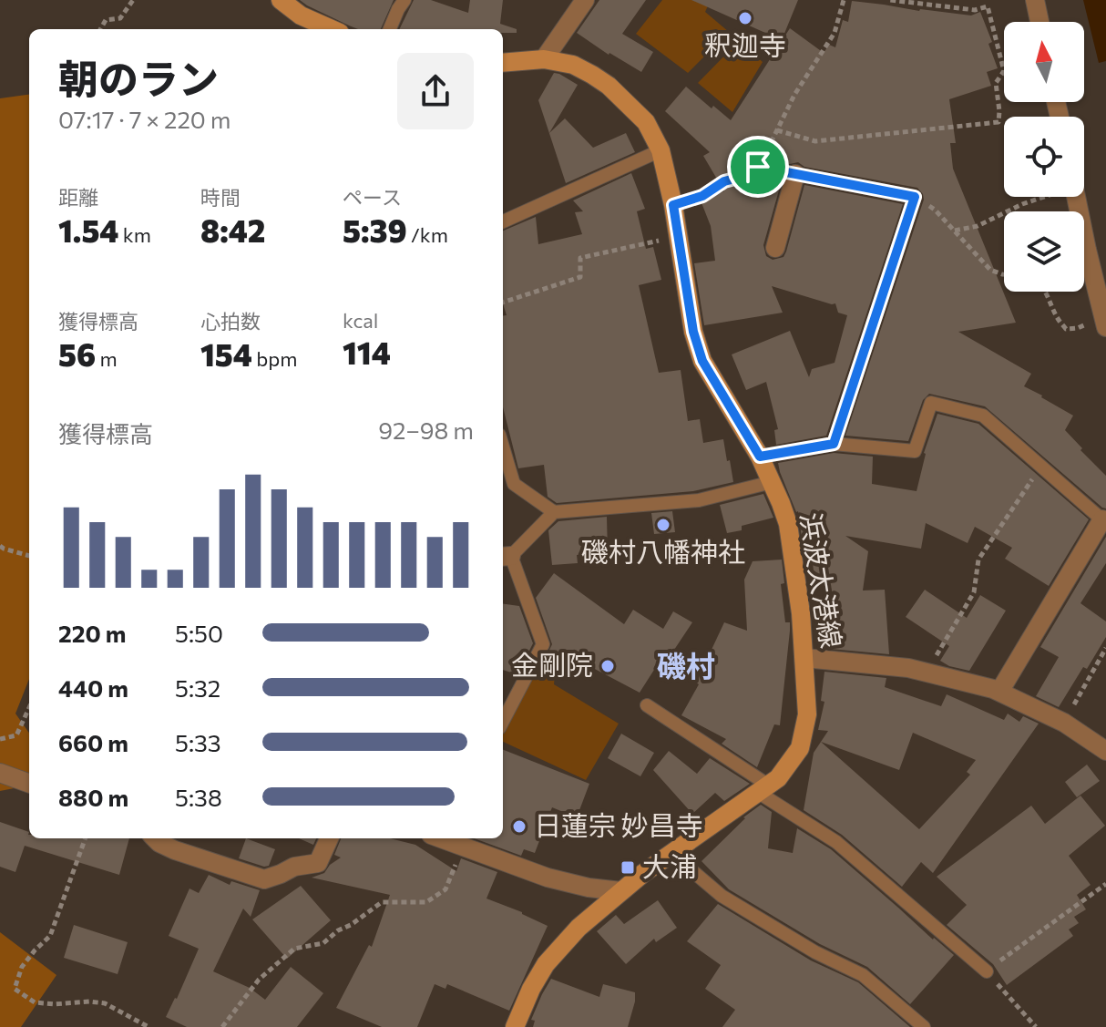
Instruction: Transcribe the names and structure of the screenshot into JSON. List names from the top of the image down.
{
  "streets": {
    "main road": ["浜波太港線"]
  },
  "districts": ["磯村"],
  "places": {
    "other": [
      "釈迦寺",
      "磯村八幡神社",
      "金剛院",
      "日蓮宗 妙昌寺"
    ],
    "transit": ["大浦"]
  },
  "north": "top",
  "page": {
    "heading": ["朝のラン", "07:17 · 7 × 220 m"],
    "stats": [
      ["距離", "1.54 km"],
      ["時間", "8:42"],
      ["ペース", "5:39 /km"],
      ["獲得標高", "56 m"],
      ["心拍数", "154 bpm"],
      ["kcal", "114"]
    ],
    "chart": ["獲得標高", "92–98 m"],
    "list": [
      {
        "name": "220 m",
        "note": "5:50"
      },
      {
        "name": "440 m",
        "note": "5:32"
      },
      {
        "name": "660 m",
        "note": "5:33"
      },
      {
        "name": "880 m",
        "note": "5:38"
      }
    ]
  }
}
